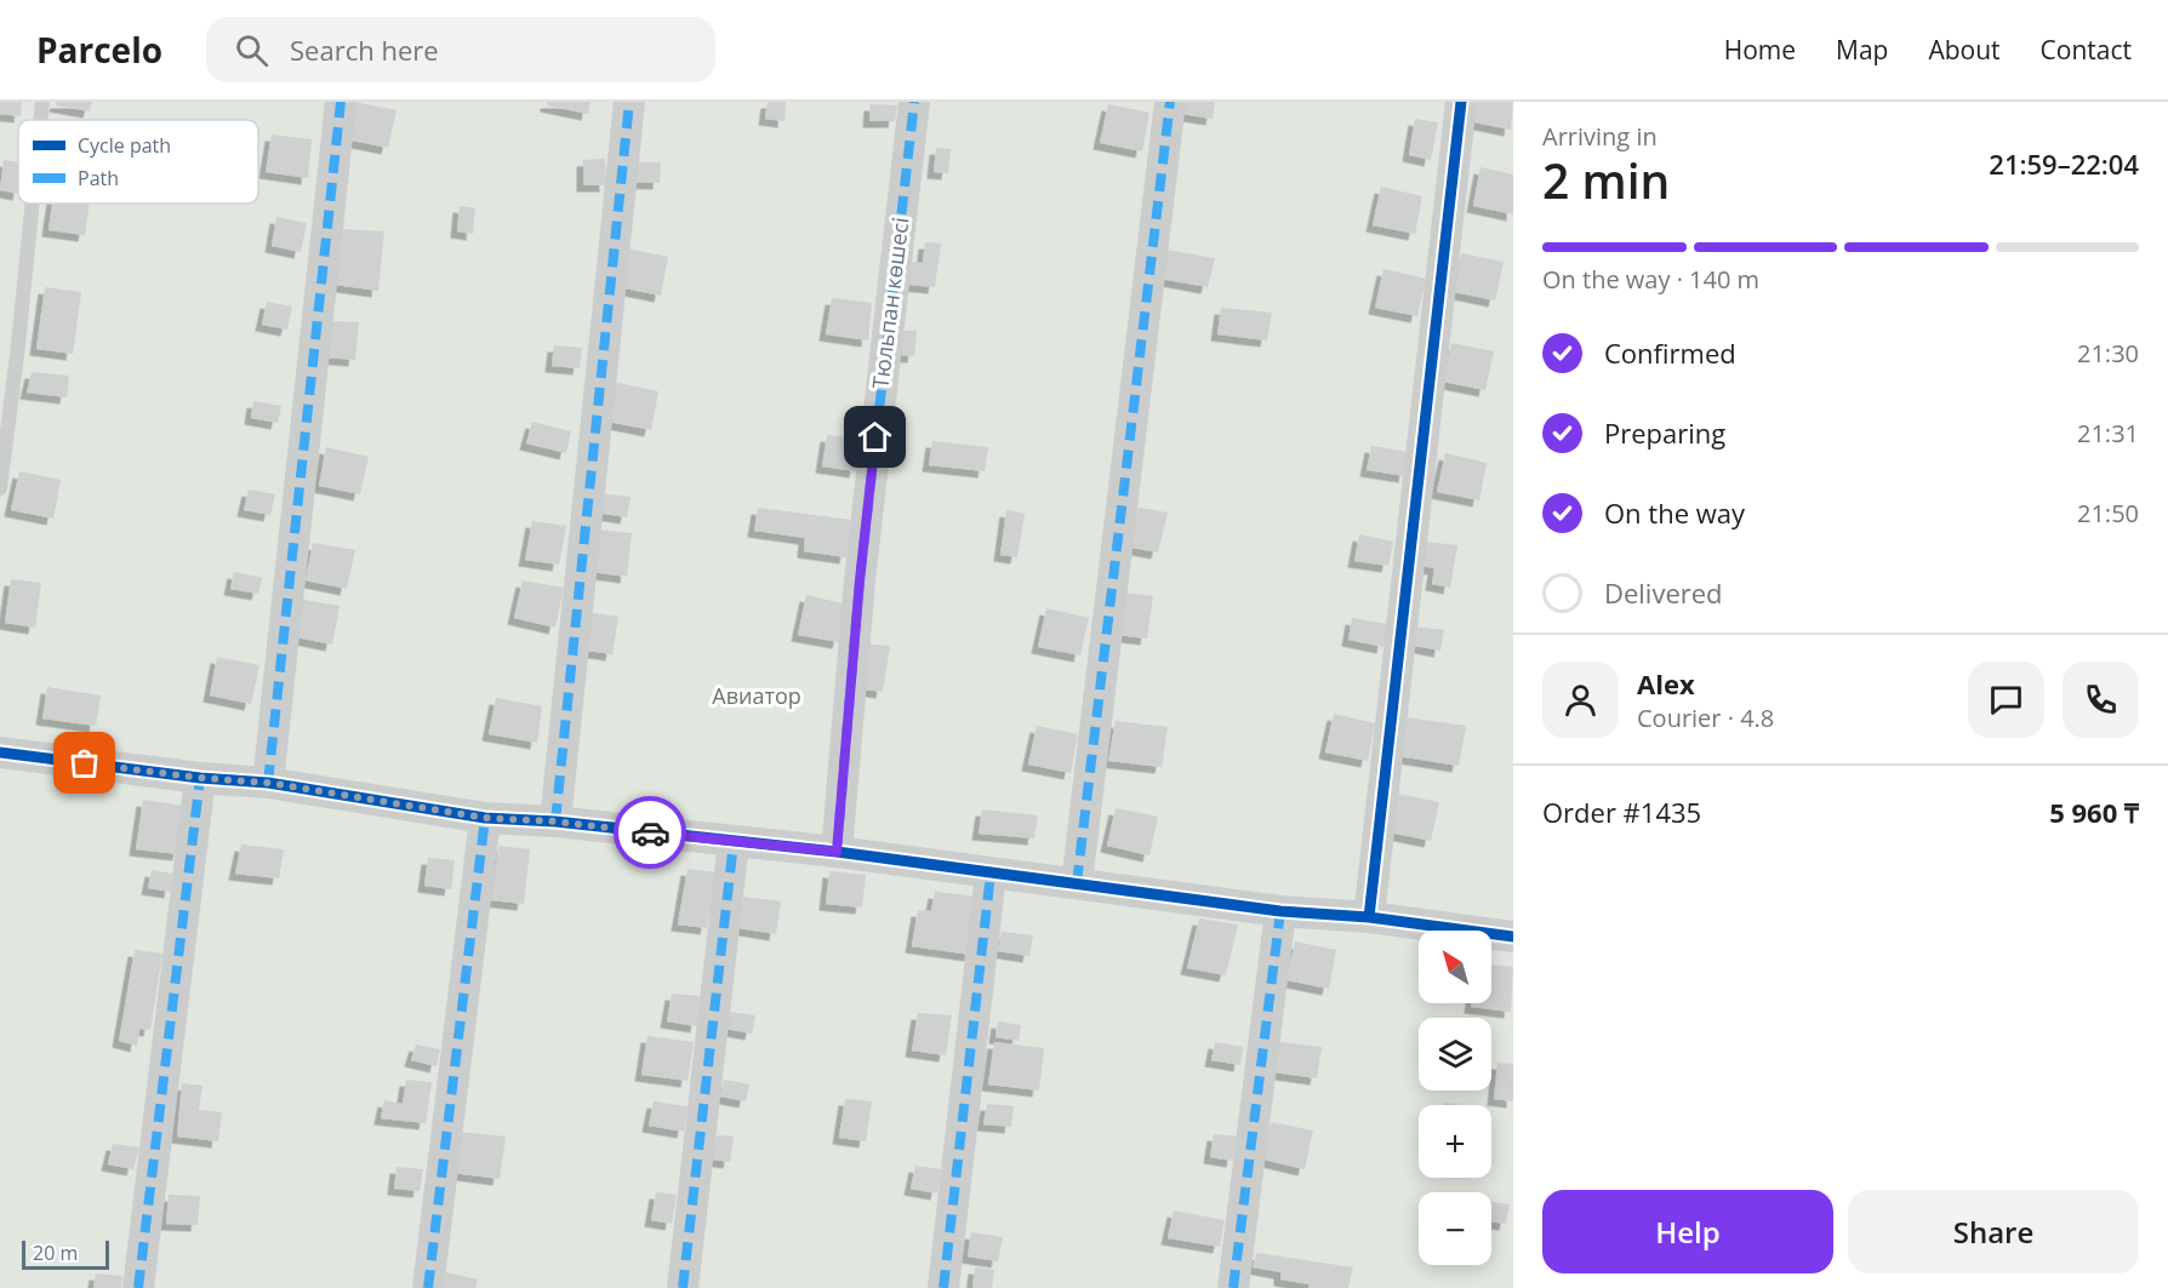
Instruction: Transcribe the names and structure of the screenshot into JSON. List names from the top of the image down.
{
  "streets": {
    "street": ["Тюльпан көшесі"]
  },
  "parks": ["Авиатор"],
  "legend": ["Cycle path", "Path"],
  "scale_bar": "20 m",
  "north": "top left",
  "page": {
    "header": "Parcelo",
    "search": "Search here",
    "nav": [
      "Home",
      "Map",
      "About",
      "Contact"
    ],
    "heading": ["2 min", "Arriving in", "21:59–22:04"],
    "panel": [
      "Alex",
      "Courier · 4.8",
      "Order #1435",
      "5 960 ₸"
    ],
    "bar": "On the way · 140 m",
    "list": [
      ["Confirmed", "21:30"],
      ["Preparing", "21:31"],
      ["On the way", "21:50"],
      "Delivered"
    ],
    "map_buttons": ["+", "−"],
    "buttons": ["Help", "Share"],
    "scale": "20 m"
  }
}
